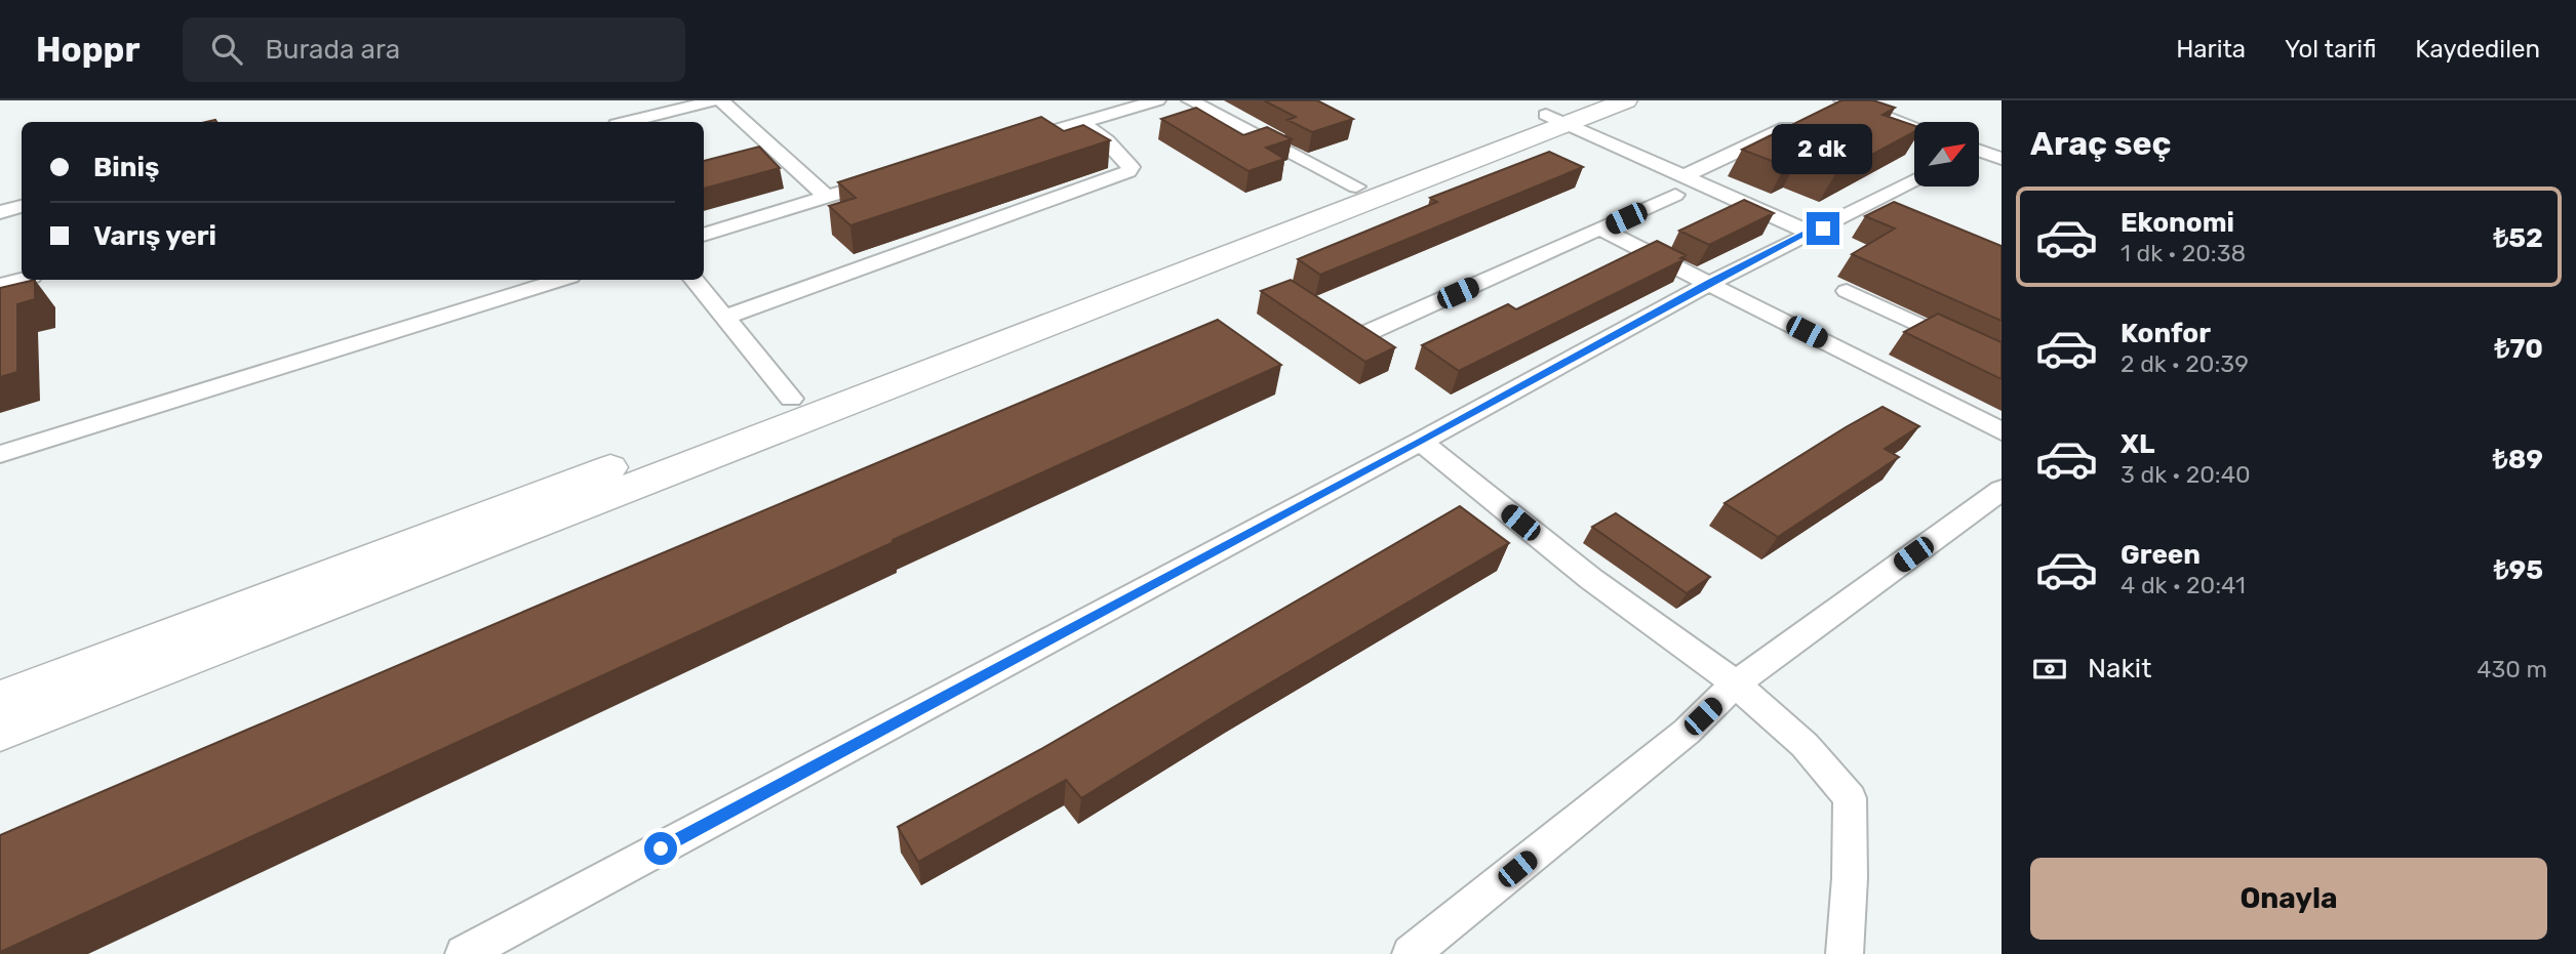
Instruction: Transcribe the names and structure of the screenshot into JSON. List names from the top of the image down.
{
  "north": "top right",
  "page": {
    "header": "Hoppr",
    "search": "Burada ara",
    "nav": ["Harita", "Yol tarifi", "Kaydedilen"],
    "heading": "Araç seç",
    "banner": ["Biniş", "Varış yeri"],
    "bubble": "2 dk",
    "list": [
      {
        "name": "Ekonomi",
        "note": "1 dk · 20:38",
        "value": "₺52"
      },
      {
        "name": "Konfor",
        "note": "2 dk · 20:39",
        "value": "₺70"
      },
      {
        "name": "XL",
        "note": "3 dk · 20:40",
        "value": "₺89"
      },
      {
        "name": "Green",
        "note": "4 dk · 20:41",
        "value": "₺95"
      }
    ],
    "pay": ["Nakit", "430 m"],
    "buttons": "Onayla"
  }
}
